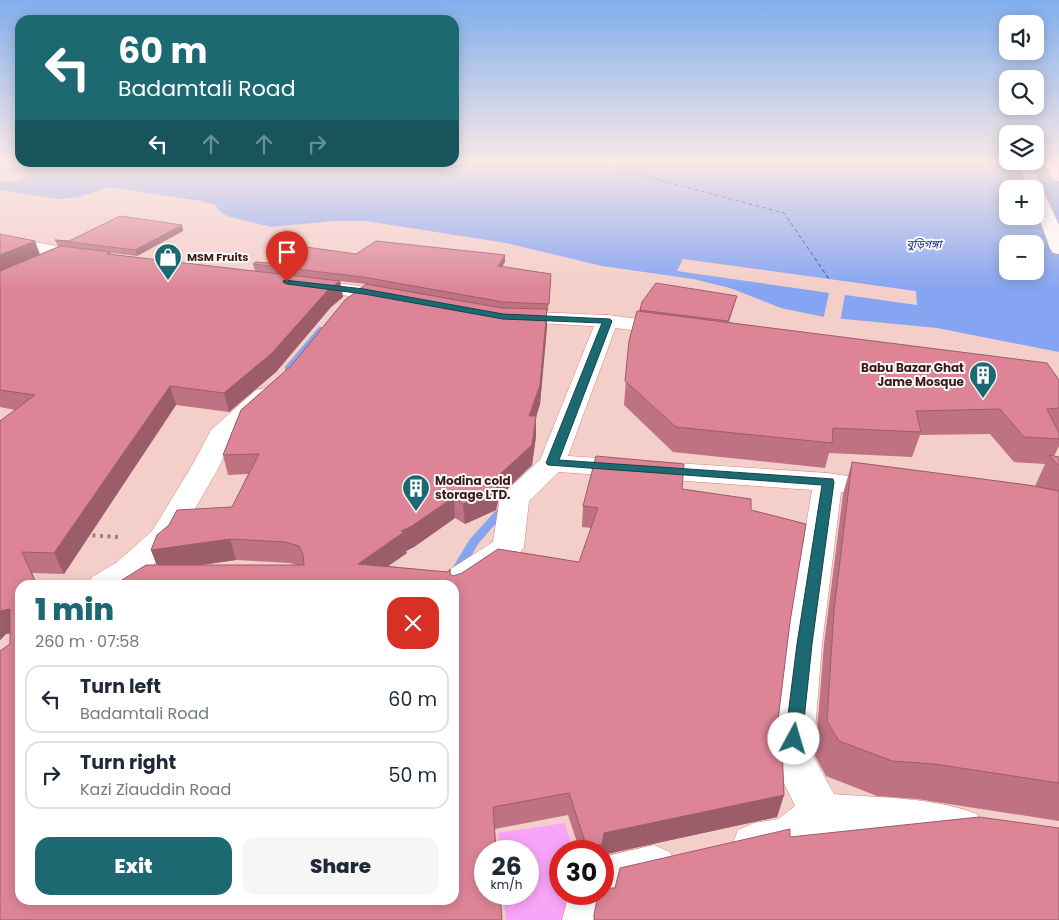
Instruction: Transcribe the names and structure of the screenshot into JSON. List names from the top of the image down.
{
  "water": ["বুড়িগঙ্গা"],
  "places": {
    "shop": ["MSM Fruits"],
    "building": ["Babu Bazar Ghat Jame Mosque", "Modina cold storage LTD."]
  },
  "page": {
    "map_buttons": ["+", "−"],
    "turn": ["60 m", "Badamtali Road"],
    "heading": ["1 min", "260 m · 07:58"],
    "list": [
      {
        "name": "Turn left",
        "note": "Badamtali Road",
        "value": "60 m"
      },
      {
        "name": "Turn right",
        "note": "Kazi Ziauddin Road",
        "value": "50 m"
      }
    ],
    "buttons": ["Exit", "Share"],
    "speed": "26 km/h",
    "limit": "30"
  }
}
